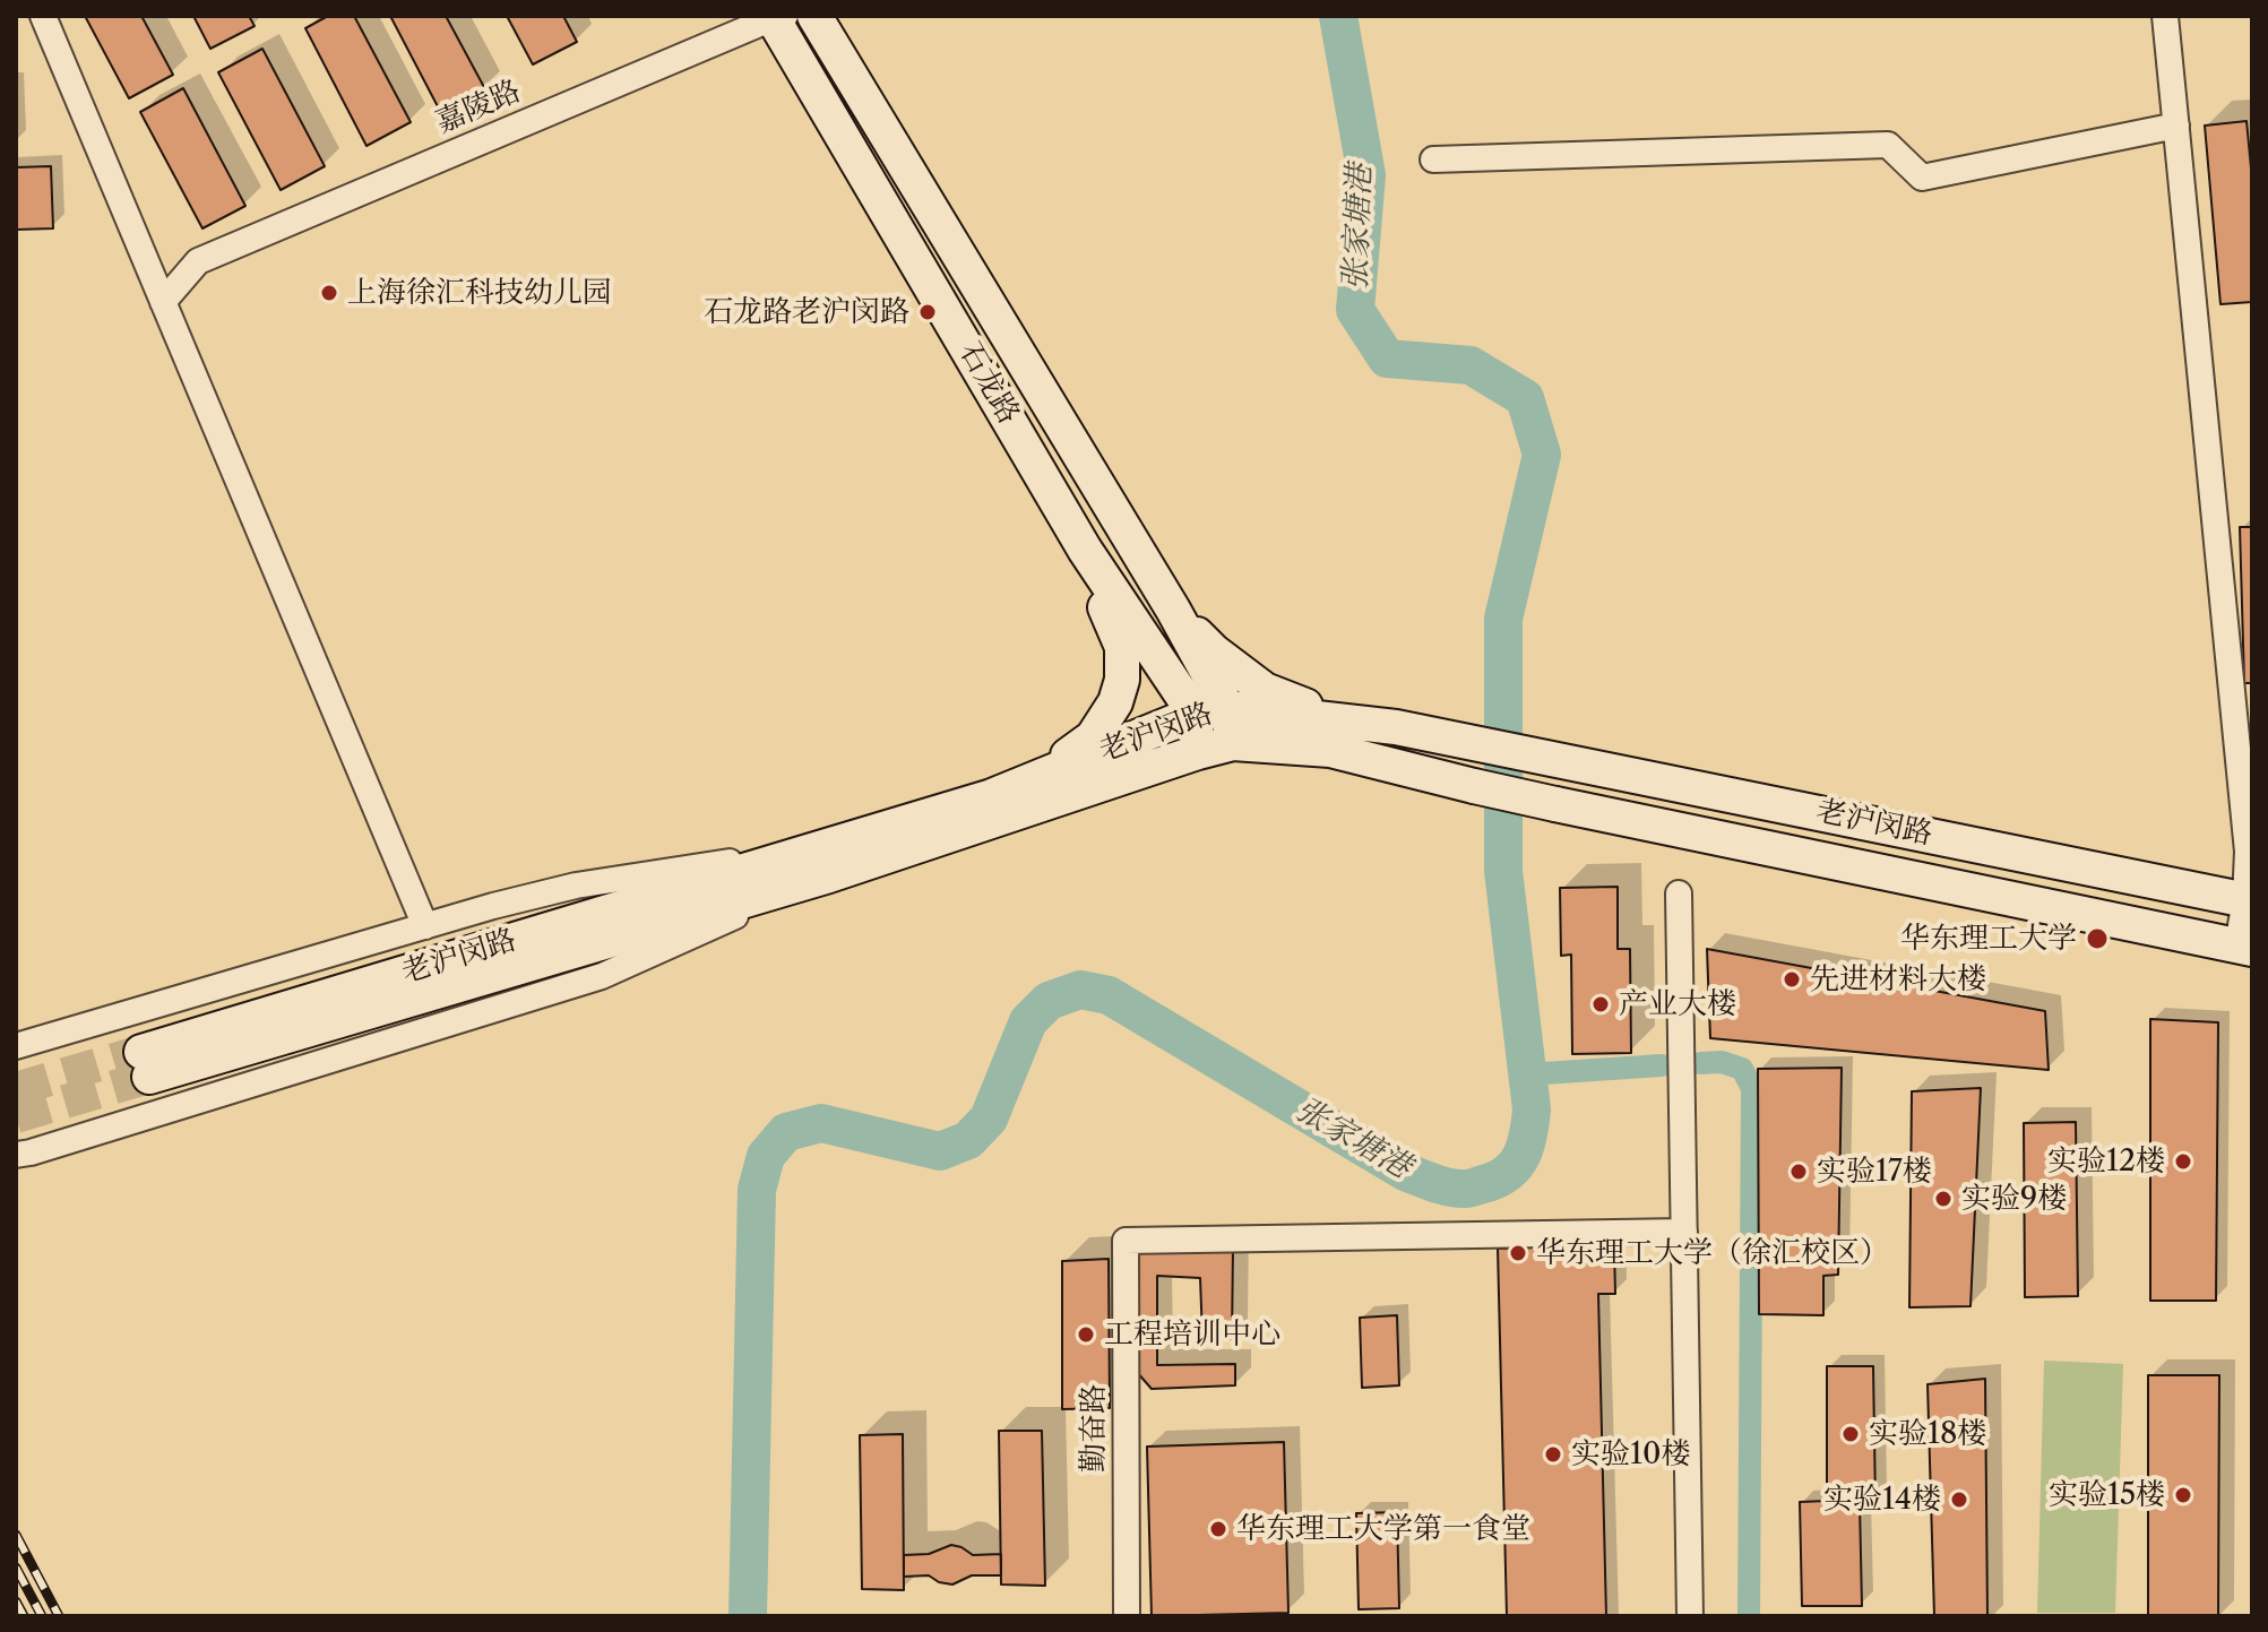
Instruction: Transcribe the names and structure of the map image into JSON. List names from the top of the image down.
{
  "streets": {
    "main road": ["石龙路", "老沪闵路"],
    "street": ["嘉陵路", "勤奋路"]
  },
  "crossings": [
    ["嘉陵路", "石龙路"],
    ["石龙路", "老沪闵路"]
  ],
  "water": ["张家塘港"],
  "places": [
    "上海徐汇科技幼儿园",
    "石龙路老沪闵路",
    "华东理工大学",
    "先进材料大楼",
    "产业大楼",
    "实验12楼",
    "实验17楼",
    "实验9楼",
    "华东理工大学（徐汇校区）",
    "工程培训中心",
    "实验18楼",
    "实验10楼",
    "实验15楼",
    "实验14楼",
    "华东理工大学第一食堂"
  ]
}
